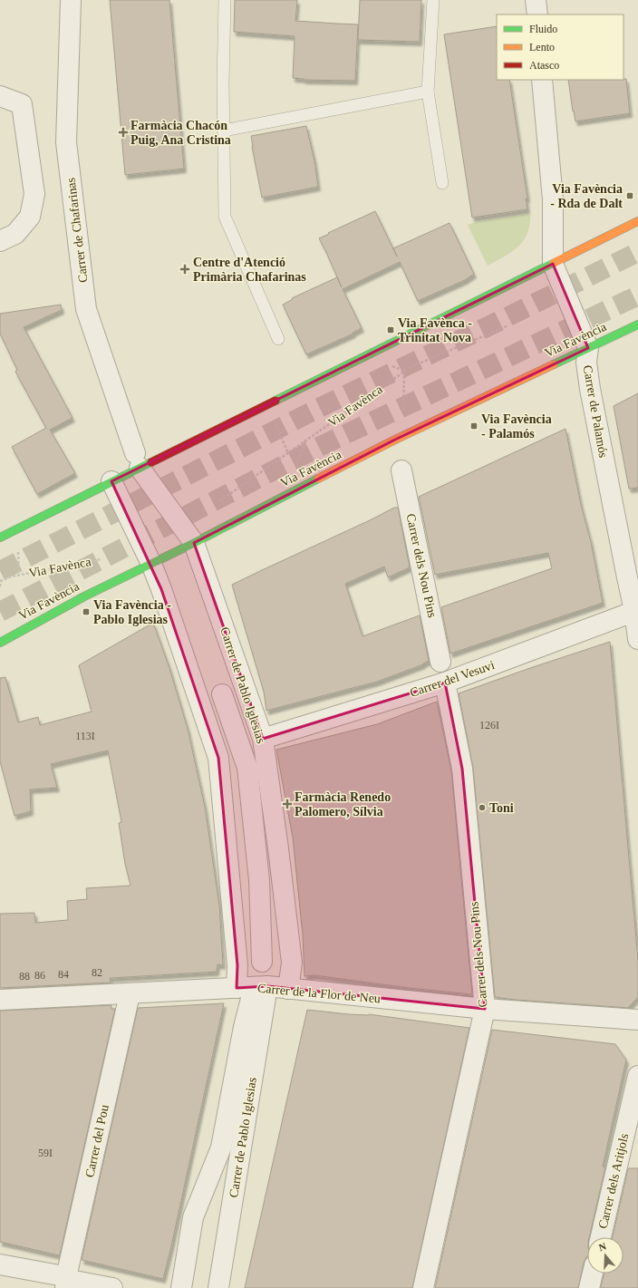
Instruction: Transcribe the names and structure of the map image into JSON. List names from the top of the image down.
{
  "streets": {
    "street": [
      "Carrer de Chafarinas",
      "Via Favència",
      "Carrer de Palamós",
      "Carrer dels Nou Pins",
      "Carrer del Vesuvi",
      "Carrer de Pablo Iglesias",
      "Carrer de la Flor de Neu",
      "Carrer del Pou",
      "Carrer dels Aritjols"
    ],
    "path": ["Via Favènca"]
  },
  "crossings": [
    ["Carrer de Chafarinas", "Carrer de Pablo Iglesias"],
    ["Via Favència", "Carrer de Palamós"],
    ["Via Favència", "Carrer de Pablo Iglesias"],
    ["Carrer de Palamós", "Carrer del Vesuvi"],
    ["Carrer dels Nou Pins", "Carrer del Vesuvi"],
    ["Carrer dels Nou Pins", "Carrer de la Flor de Neu"],
    ["Carrer del Vesuvi", "Carrer de Pablo Iglesias"],
    ["Carrer de Pablo Iglesias", "Carrer de la Flor de Neu"],
    ["Carrer de la Flor de Neu", "Carrer del Pou"]
  ],
  "places": {
    "health": ["Farmàcia Chacón Puig, Ana Cristina", "Centre d'Atenció Primària Chafarinas", "Farmàcia Renedo Palomero, Sílvia"],
    "transit": [
      "Via Favència - Rda de Dalt",
      "Via Favènca - Trinitat Nova",
      "Via Favència - Palamós",
      "Via Favència - Pablo Iglesias"
    ],
    "other": ["Toni"]
  },
  "house_numbers": [
    "126I",
    "113I",
    "82",
    "84",
    "86",
    "88",
    "59I"
  ],
  "legend": ["Fluido", "Lento", "Atasco"],
  "north": "top"
}
